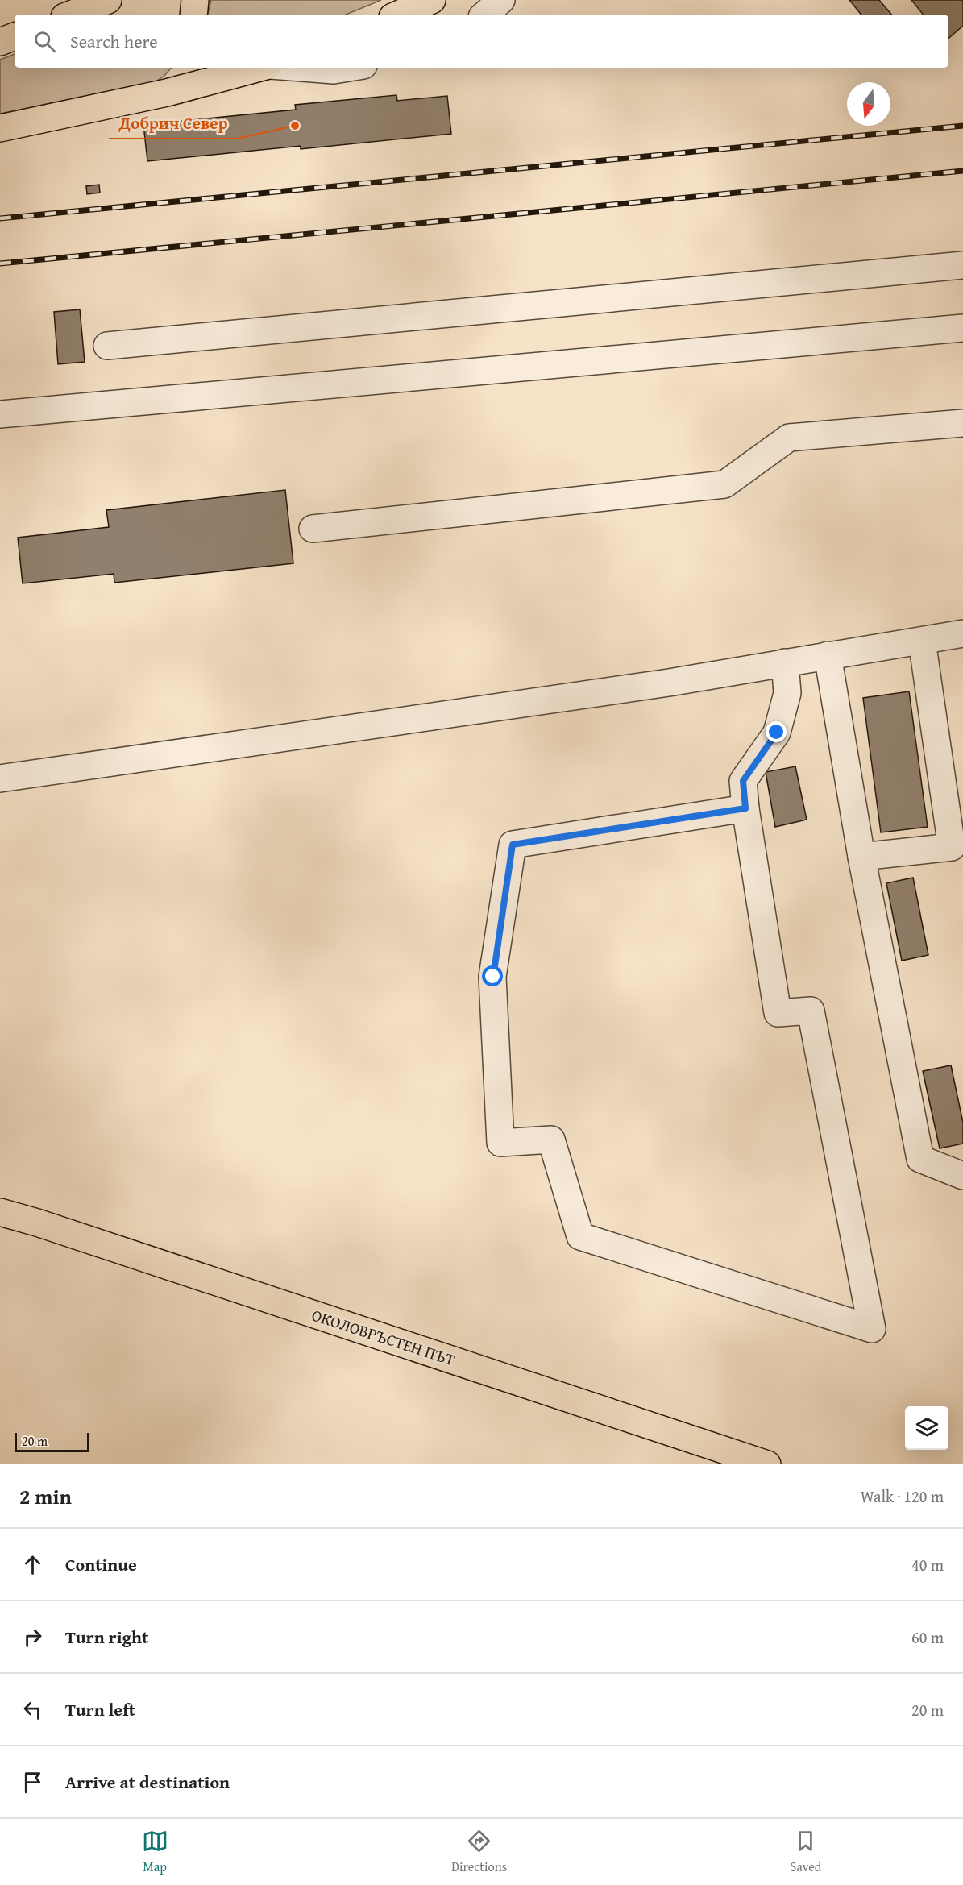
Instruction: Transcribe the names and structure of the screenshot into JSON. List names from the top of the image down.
{
  "streets": {
    "main road": ["ОКОЛОВРЪСТЕН ПЪТ"]
  },
  "places": ["Добрич Север"],
  "scale_bar": "20 m",
  "north": "bottom",
  "page": {
    "search": "Search here",
    "scale": "20 m",
    "heading": ["2 min", "Walk · 120 m"],
    "list": [
      ["Continue", "40 m"],
      ["Turn right", "60 m"],
      ["Turn left", "20 m"],
      "Arrive at destination"
    ],
    "nav": ["Map", "Directions", "Saved"]
  }
}
